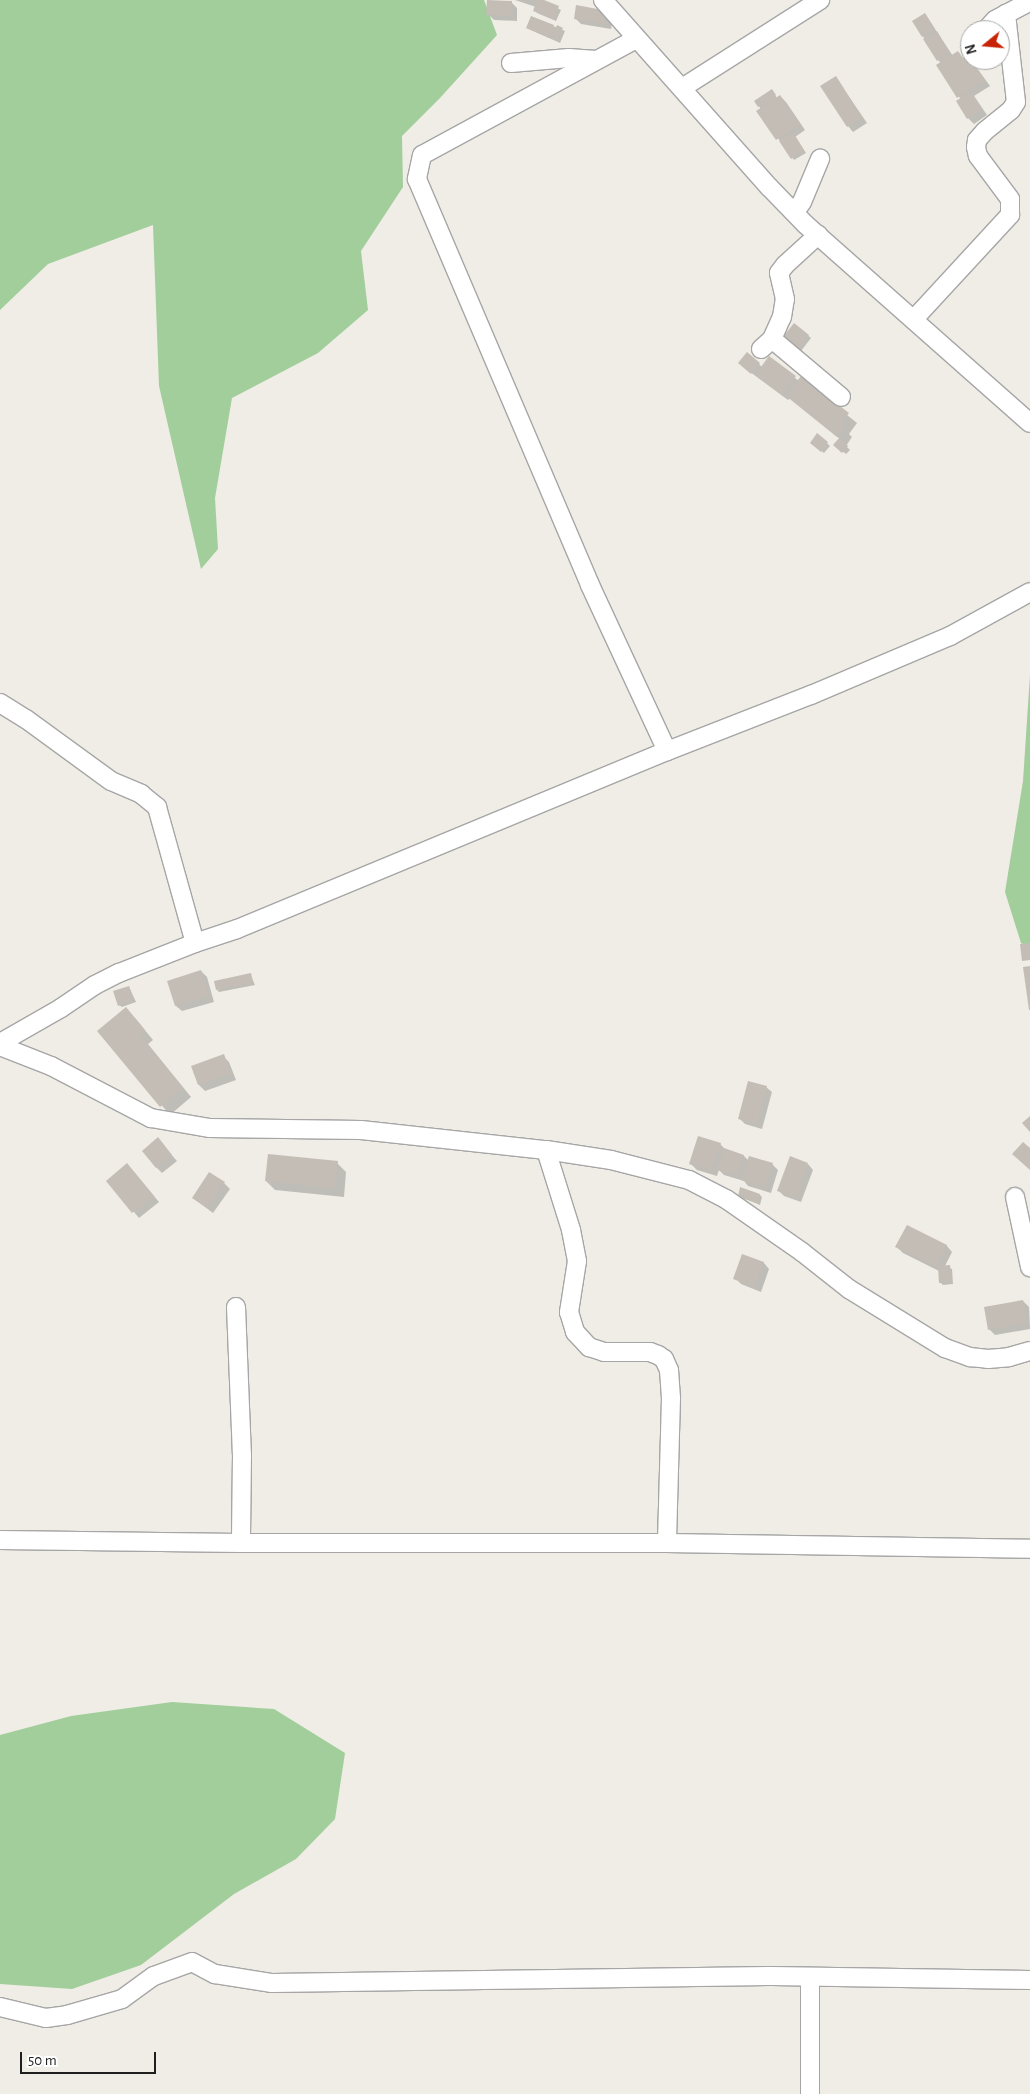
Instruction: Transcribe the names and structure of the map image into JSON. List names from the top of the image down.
{
  "scale_bar": "50 m",
  "north": "left"
}
